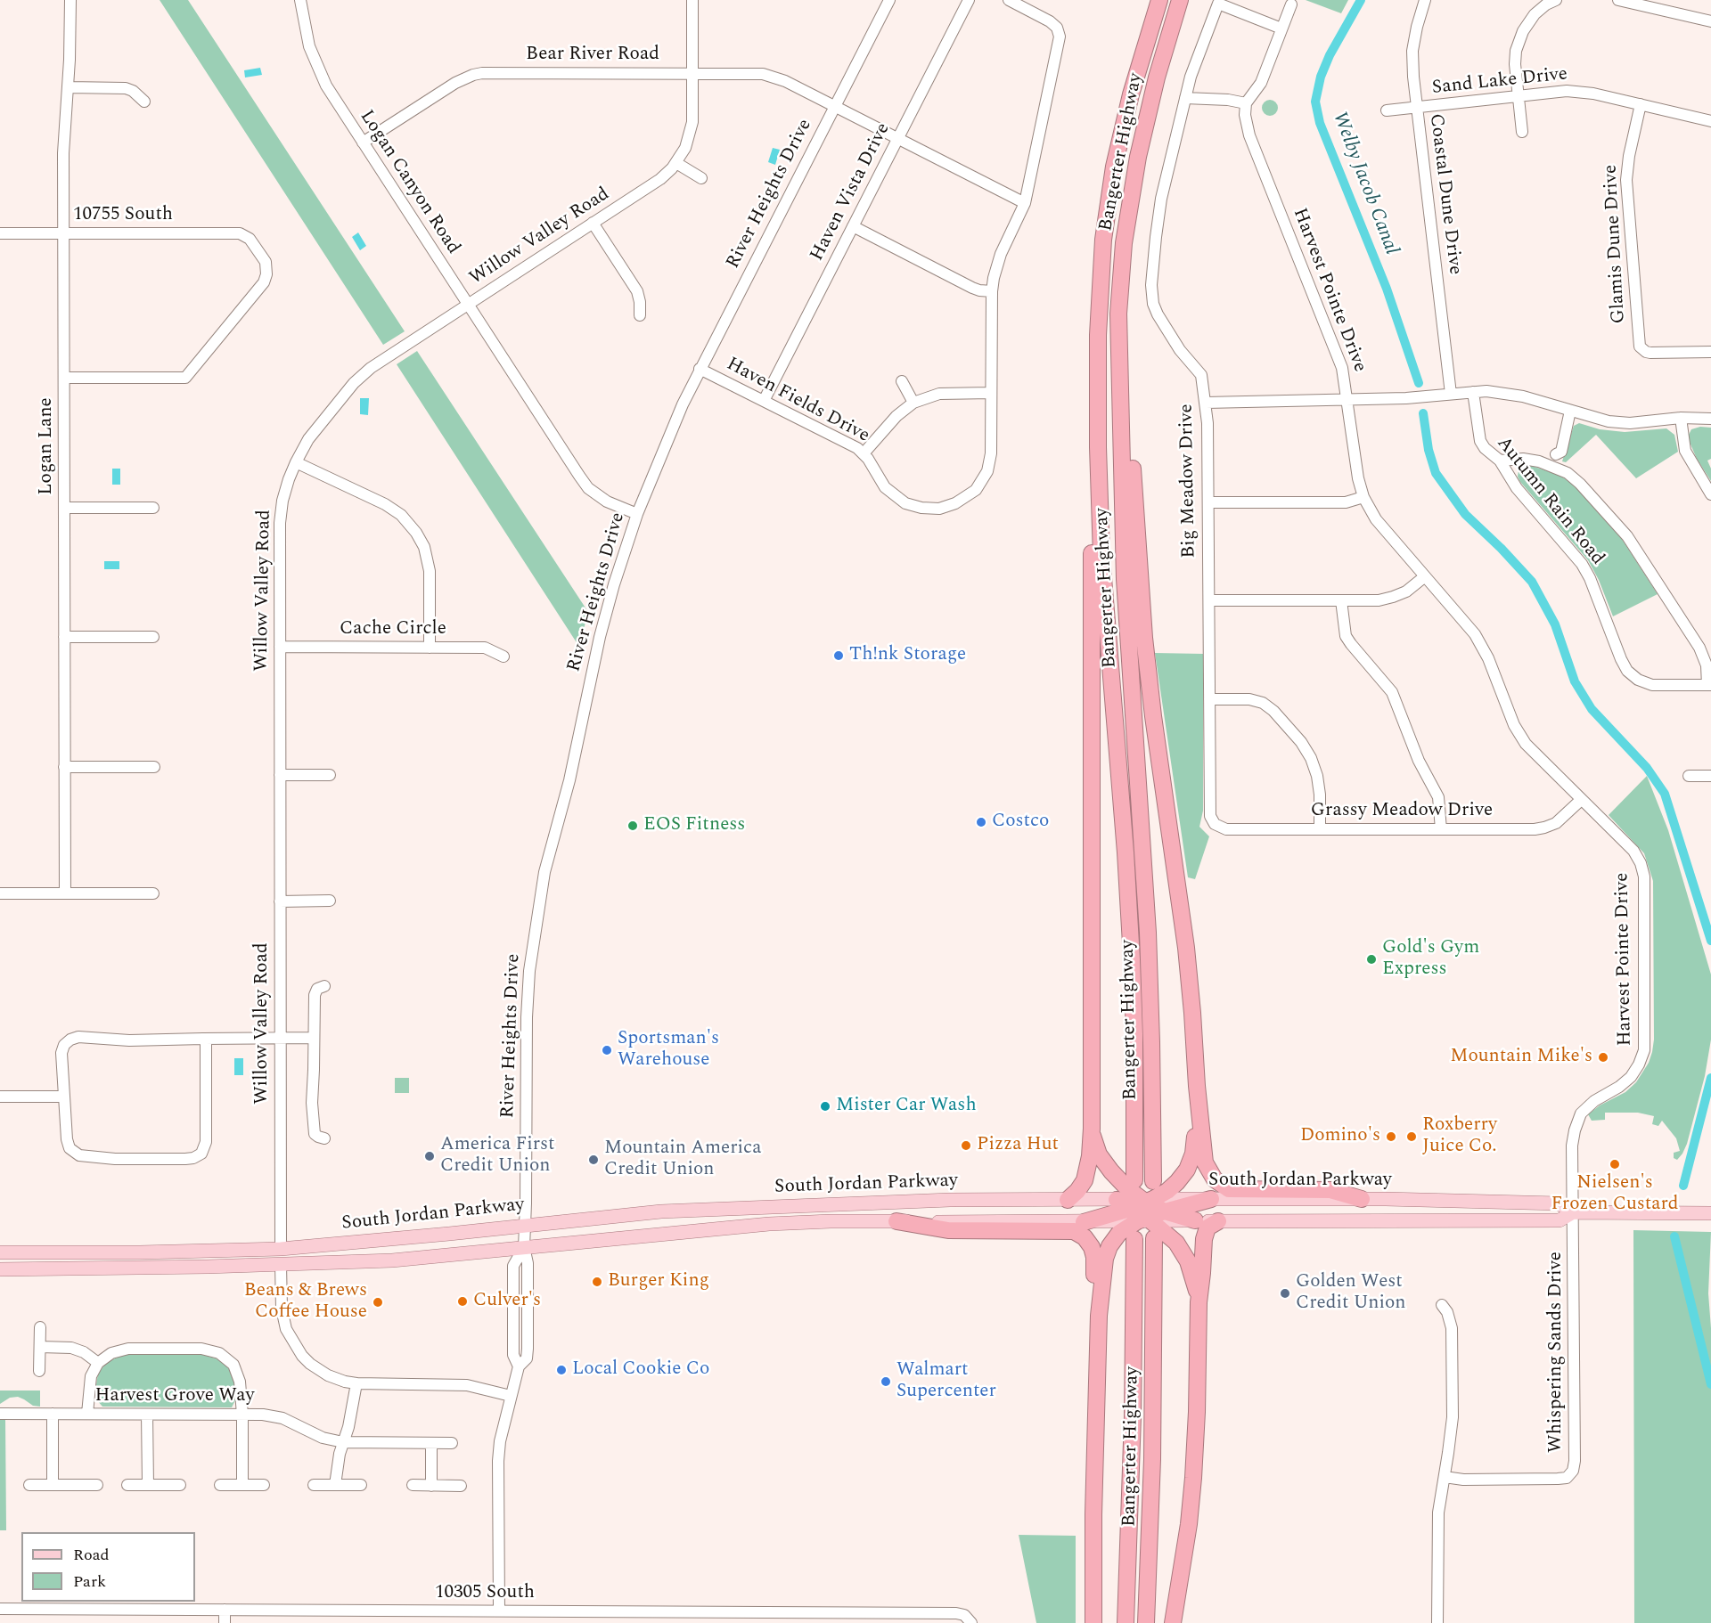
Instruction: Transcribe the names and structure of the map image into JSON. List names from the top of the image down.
{
  "streets": {
    "highway": ["Bangerter Highway"],
    "main road": ["South Jordan Parkway"],
    "street": [
      "Bear River Road",
      "Sand Lake Drive",
      "Logan Canyon Road",
      "Haven Vista Drive",
      "River Heights Drive",
      "Coastal Dune Drive",
      "10755 South",
      "Willow Valley Road",
      "Glamis Dune Drive",
      "Harvest Pointe Drive",
      "Haven Fields Drive",
      "Logan Lane",
      "Big Meadow Drive",
      "Autumn Rain Road",
      "Cache Circle",
      "Grassy Meadow Drive",
      "Whispering Sands Drive",
      "Harvest Grove Way",
      "10305 South"
    ]
  },
  "crossings": [
    ["Bear River Road", "Logan Canyon Road"],
    ["Bear River Road", "Haven Vista Drive"],
    ["Bear River Road", "River Heights Drive"],
    ["Bear River Road", "Willow Valley Road"],
    ["Bear River Road", "Haven Fields Drive"],
    ["Sand Lake Drive", "Coastal Dune Drive"],
    ["Sand Lake Drive", "Glamis Dune Drive"],
    ["Logan Canyon Road", "River Heights Drive"],
    ["Logan Canyon Road", "Willow Valley Road"],
    ["Haven Vista Drive", "Haven Fields Drive"],
    ["River Heights Drive", "Haven Fields Drive"],
    ["River Heights Drive", "South Jordan Parkway"],
    ["River Heights Drive", "10305 South"],
    ["10755 South", "Logan Lane"],
    ["Willow Valley Road", "Cache Circle"],
    ["Willow Valley Road", "South Jordan Parkway"],
    ["Harvest Pointe Drive", "Grassy Meadow Drive"],
    ["Harvest Pointe Drive", "South Jordan Parkway"],
    ["Harvest Pointe Drive", "Whispering Sands Drive"],
    ["Big Meadow Drive", "Grassy Meadow Drive"],
    ["South Jordan Parkway", "Whispering Sands Drive"]
  ],
  "water": ["Welby Jacob Canal"],
  "places": [
    "Th!nk Storage",
    "Costco",
    "EOS Fitness",
    "Gold's Gym Express",
    "Sportsman's Warehouse",
    "Mountain Mike's",
    "Mister Car Wash",
    "Domino's",
    "Roxberry Juice Co.",
    "Pizza Hut",
    "America First Credit Union",
    "Mountain America Credit Union",
    "Nielsen's Frozen Custard",
    "Burger King",
    "Golden West Credit Union",
    "Culver's",
    "Beans & Brews Coffee House",
    "Local Cookie Co",
    "Walmart Supercenter"
  ],
  "legend": ["Road", "Park"]
}
